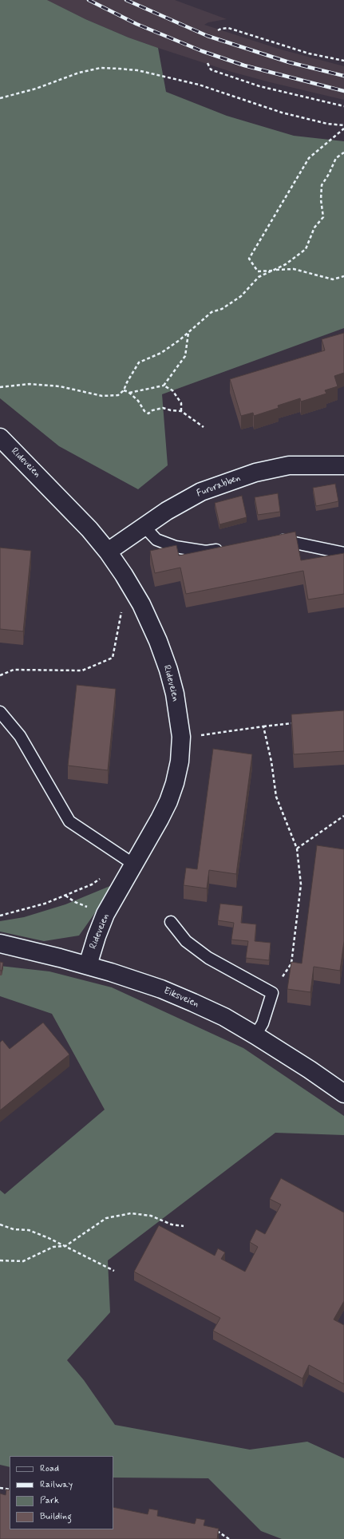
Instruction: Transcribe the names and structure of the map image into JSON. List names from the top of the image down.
{
  "streets": {
    "street": ["Rideveien", "Fururabben", "Eiksveien"]
  },
  "crossings": [
    ["Rideveien", "Fururabben"],
    ["Rideveien", "Eiksveien"]
  ],
  "legend": [
    "Road",
    "Railway",
    "Park",
    "Building"
  ]
}
